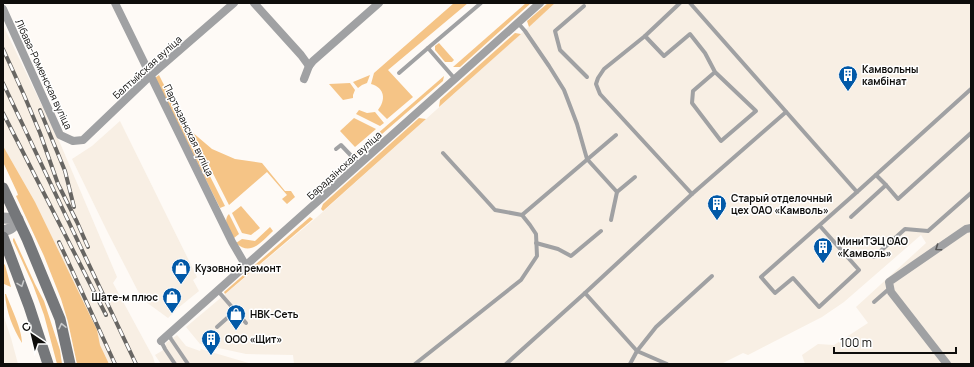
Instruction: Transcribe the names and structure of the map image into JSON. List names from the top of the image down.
{
  "streets": {
    "street": [
      "Балтыйская вуліца",
      "Лібава-Роменская вуліца",
      "Партызанская вуліца",
      "Барадзінская вуліца"
    ]
  },
  "crossings": [
    ["Балтыйская вуліца", "Лібава-Роменская вуліца"],
    ["Балтыйская вуліца", "Партызанская вуліца"],
    ["Партызанская вуліца", "Барадзінская вуліца"]
  ],
  "places": {
    "building": [
      "Камвольны камбінат",
      "Старый отделочный цех ОАО «Камволь»",
      "МиниТЭЦ ОАО «Камволь»",
      "ООО «Щит»"
    ],
    "shop": ["Кузовной ремонт", "Шате-м плюс", "НВК-Сеть"]
  },
  "scale_bar": "100 m",
  "north": "top left"
}
